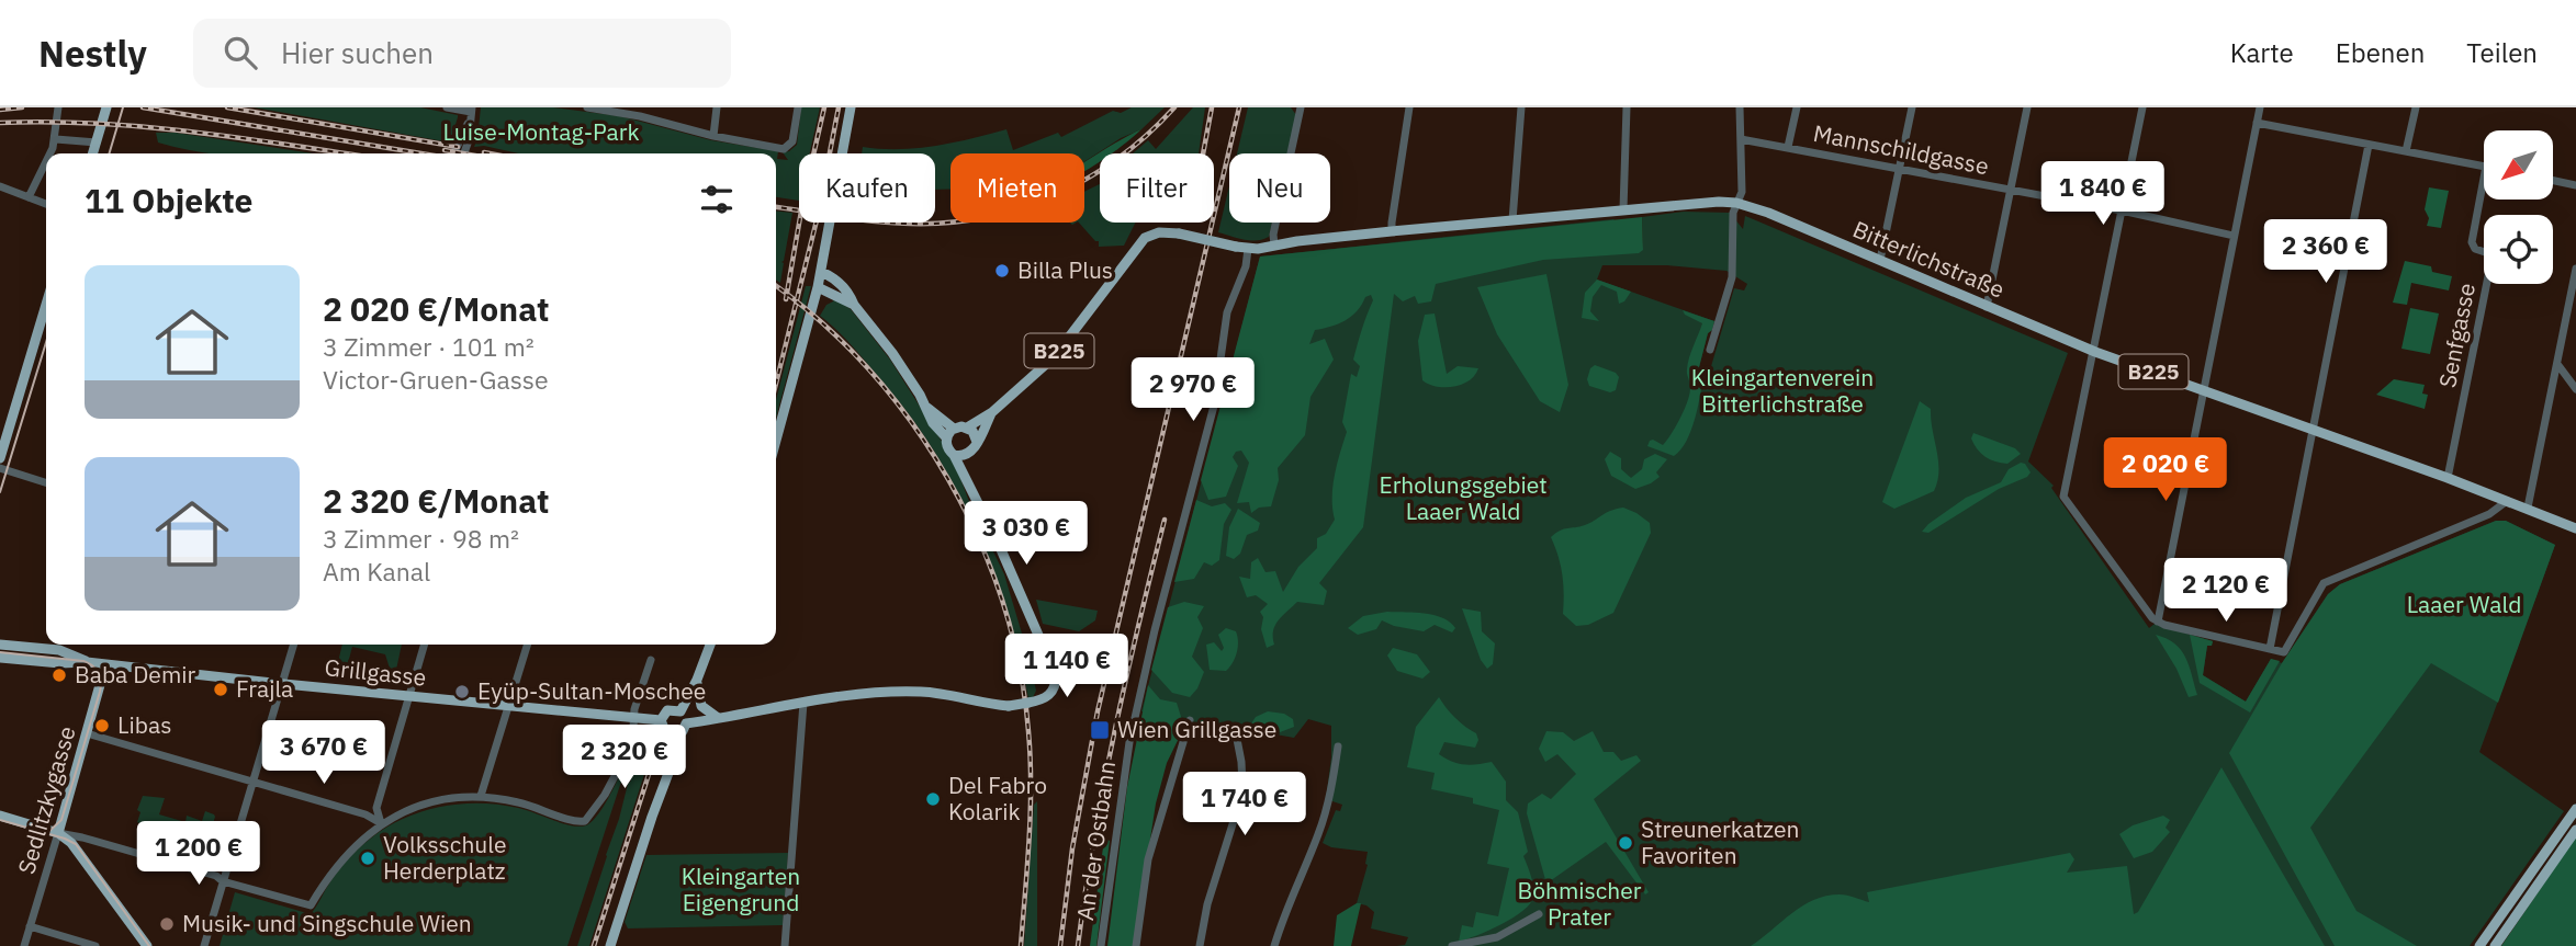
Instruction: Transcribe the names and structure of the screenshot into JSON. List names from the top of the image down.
{
  "streets": {
    "main road": [
      "Bitterlichstraße",
      "B225",
      "Grillgasse",
      "Sedlitzkygasse"
    ],
    "street": ["Mannschildgasse", "Senfgasse", "An der Ostbahn"]
  },
  "crossings": [
    ["Bitterlichstraße", "Senfgasse"],
    ["Bitterlichstraße", "B225"],
    ["Bitterlichstraße", "An der Ostbahn"],
    ["Grillgasse", "Sedlitzkygasse"]
  ],
  "parks": [
    "Luise-Montag-Park",
    "Kleingartenverein Bitterlichstraße",
    "Erholungsgebiet Laaer Wald",
    "Laaer Wald",
    "Kleingarten Eigengrund",
    "Böhmischer Prater"
  ],
  "places": {
    "other": [
      "Billa Plus",
      "Baba Demir",
      "Frajla",
      "Eyüp-Sultan-Moschee",
      "Libas",
      "Del Fabro Kolarik",
      "Streunerkatzen Favoriten",
      "Volksschule Herderplatz",
      "Musik- und Singschule Wien"
    ],
    "transit": ["Wien Grillgasse"]
  },
  "north": "bottom left",
  "page": {
    "header": "Nestly",
    "search": "Hier suchen",
    "nav": ["Karte", "Ebenen", "Teilen"],
    "chip": [
      "Kaufen",
      "Mieten",
      "Filter",
      "Neu"
    ],
    "heading": "11 Objekte",
    "price": [
      "1 840 €",
      "2 360 €",
      "2 970 €",
      "2 020 €",
      "3 030 €",
      "2 120 €",
      "1 140 €",
      "3 670 €",
      "2 320 €",
      "1 740 €",
      "1 200 €"
    ],
    "list": [
      {
        "name": "2 020 €/Monat",
        "note": "3 Zimmer · 101 m² · Victor-Gruen-Gasse"
      },
      {
        "name": "2 320 €/Monat",
        "note": "3 Zimmer · 98 m² · Am Kanal"
      }
    ]
  }
}
